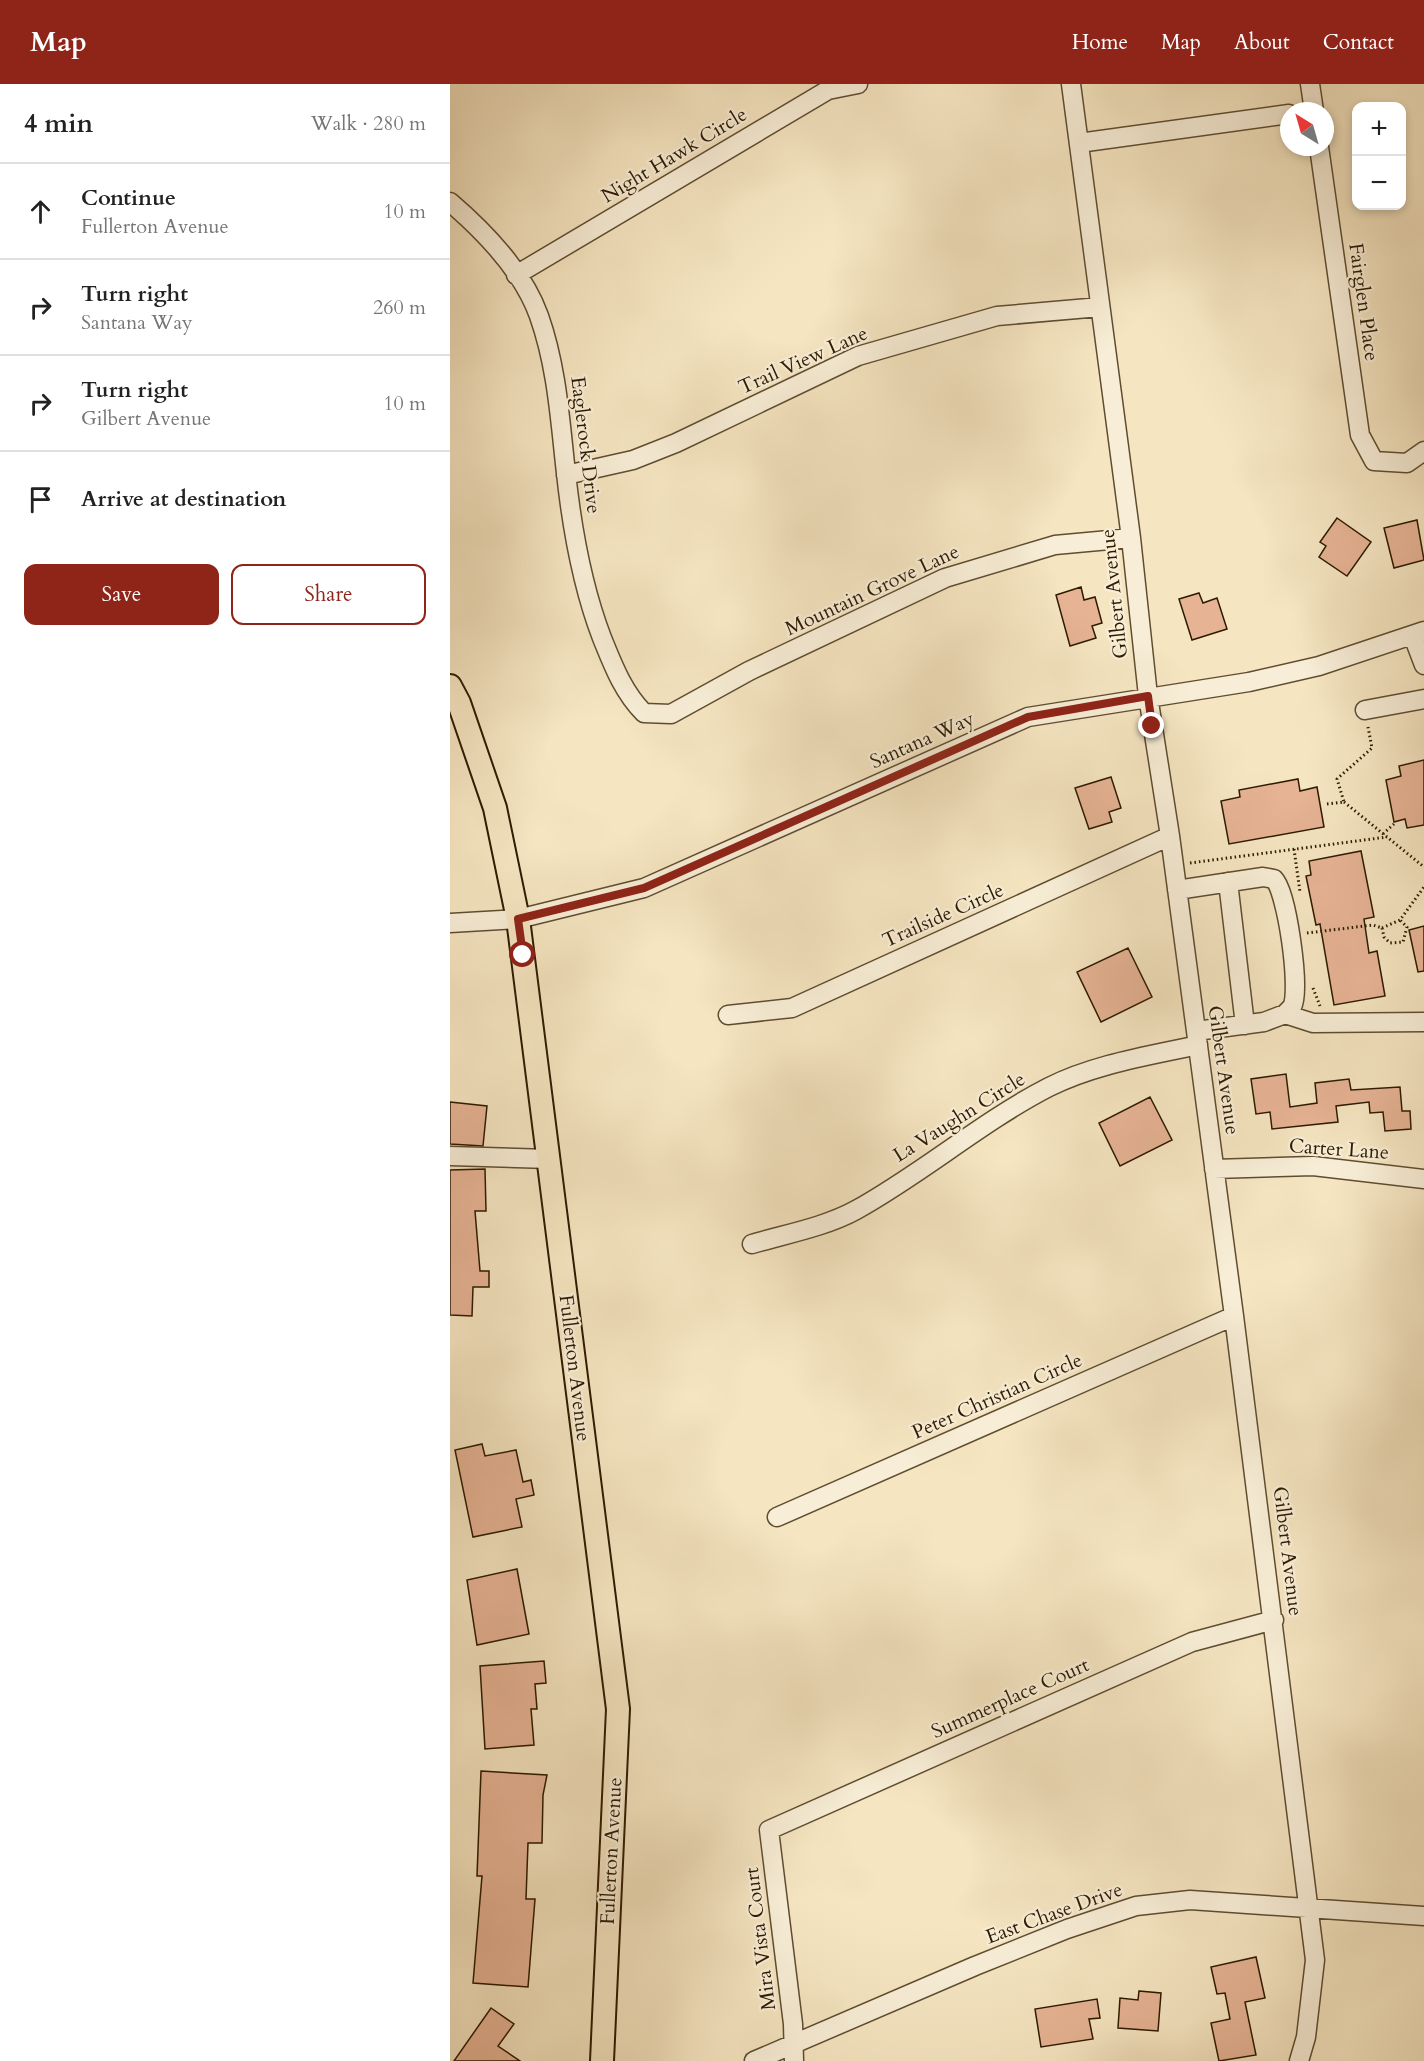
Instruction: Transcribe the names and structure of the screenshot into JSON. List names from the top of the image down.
{
  "streets": {
    "main road": ["Fullerton Avenue"],
    "street": [
      "Night Hawk Circle",
      "Fairglen Place",
      "Trail View Lane",
      "Eaglerock Drive",
      "Mountain Grove Lane",
      "Gilbert Avenue",
      "Santana Way",
      "Trailside Circle",
      "La Vaughn Circle",
      "Carter Lane",
      "Peter Christian Circle",
      "Summerplace Court",
      "East Chase Drive",
      "Mira Vista Court"
    ]
  },
  "crossings": [
    ["Night Hawk Circle", "Eaglerock Drive"],
    ["Trail View Lane", "Eaglerock Drive"],
    ["Trail View Lane", "Gilbert Avenue"],
    ["Eaglerock Drive", "Mountain Grove Lane"],
    ["Mountain Grove Lane", "Gilbert Avenue"],
    ["Gilbert Avenue", "Santana Way"],
    ["Gilbert Avenue", "Trailside Circle"],
    ["Gilbert Avenue", "La Vaughn Circle"],
    ["Gilbert Avenue", "Carter Lane"],
    ["Gilbert Avenue", "Peter Christian Circle"],
    ["Gilbert Avenue", "Summerplace Court"],
    ["Gilbert Avenue", "East Chase Drive"],
    ["Santana Way", "Fullerton Avenue"],
    ["Summerplace Court", "Mira Vista Court"],
    ["East Chase Drive", "Mira Vista Court"]
  ],
  "north": "top left",
  "page": {
    "header": "Map",
    "nav": [
      "Home",
      "Map",
      "About",
      "Contact"
    ],
    "heading": ["4 min", "Walk · 280 m"],
    "map_buttons": ["+", "−"],
    "list": [
      ["Continue", "Fullerton Avenue", "10 m"],
      ["Turn right", "Santana Way", "260 m"],
      ["Turn right", "Gilbert Avenue", "10 m"],
      "Arrive at destination"
    ],
    "buttons": ["Save", "Share"]
  }
}
